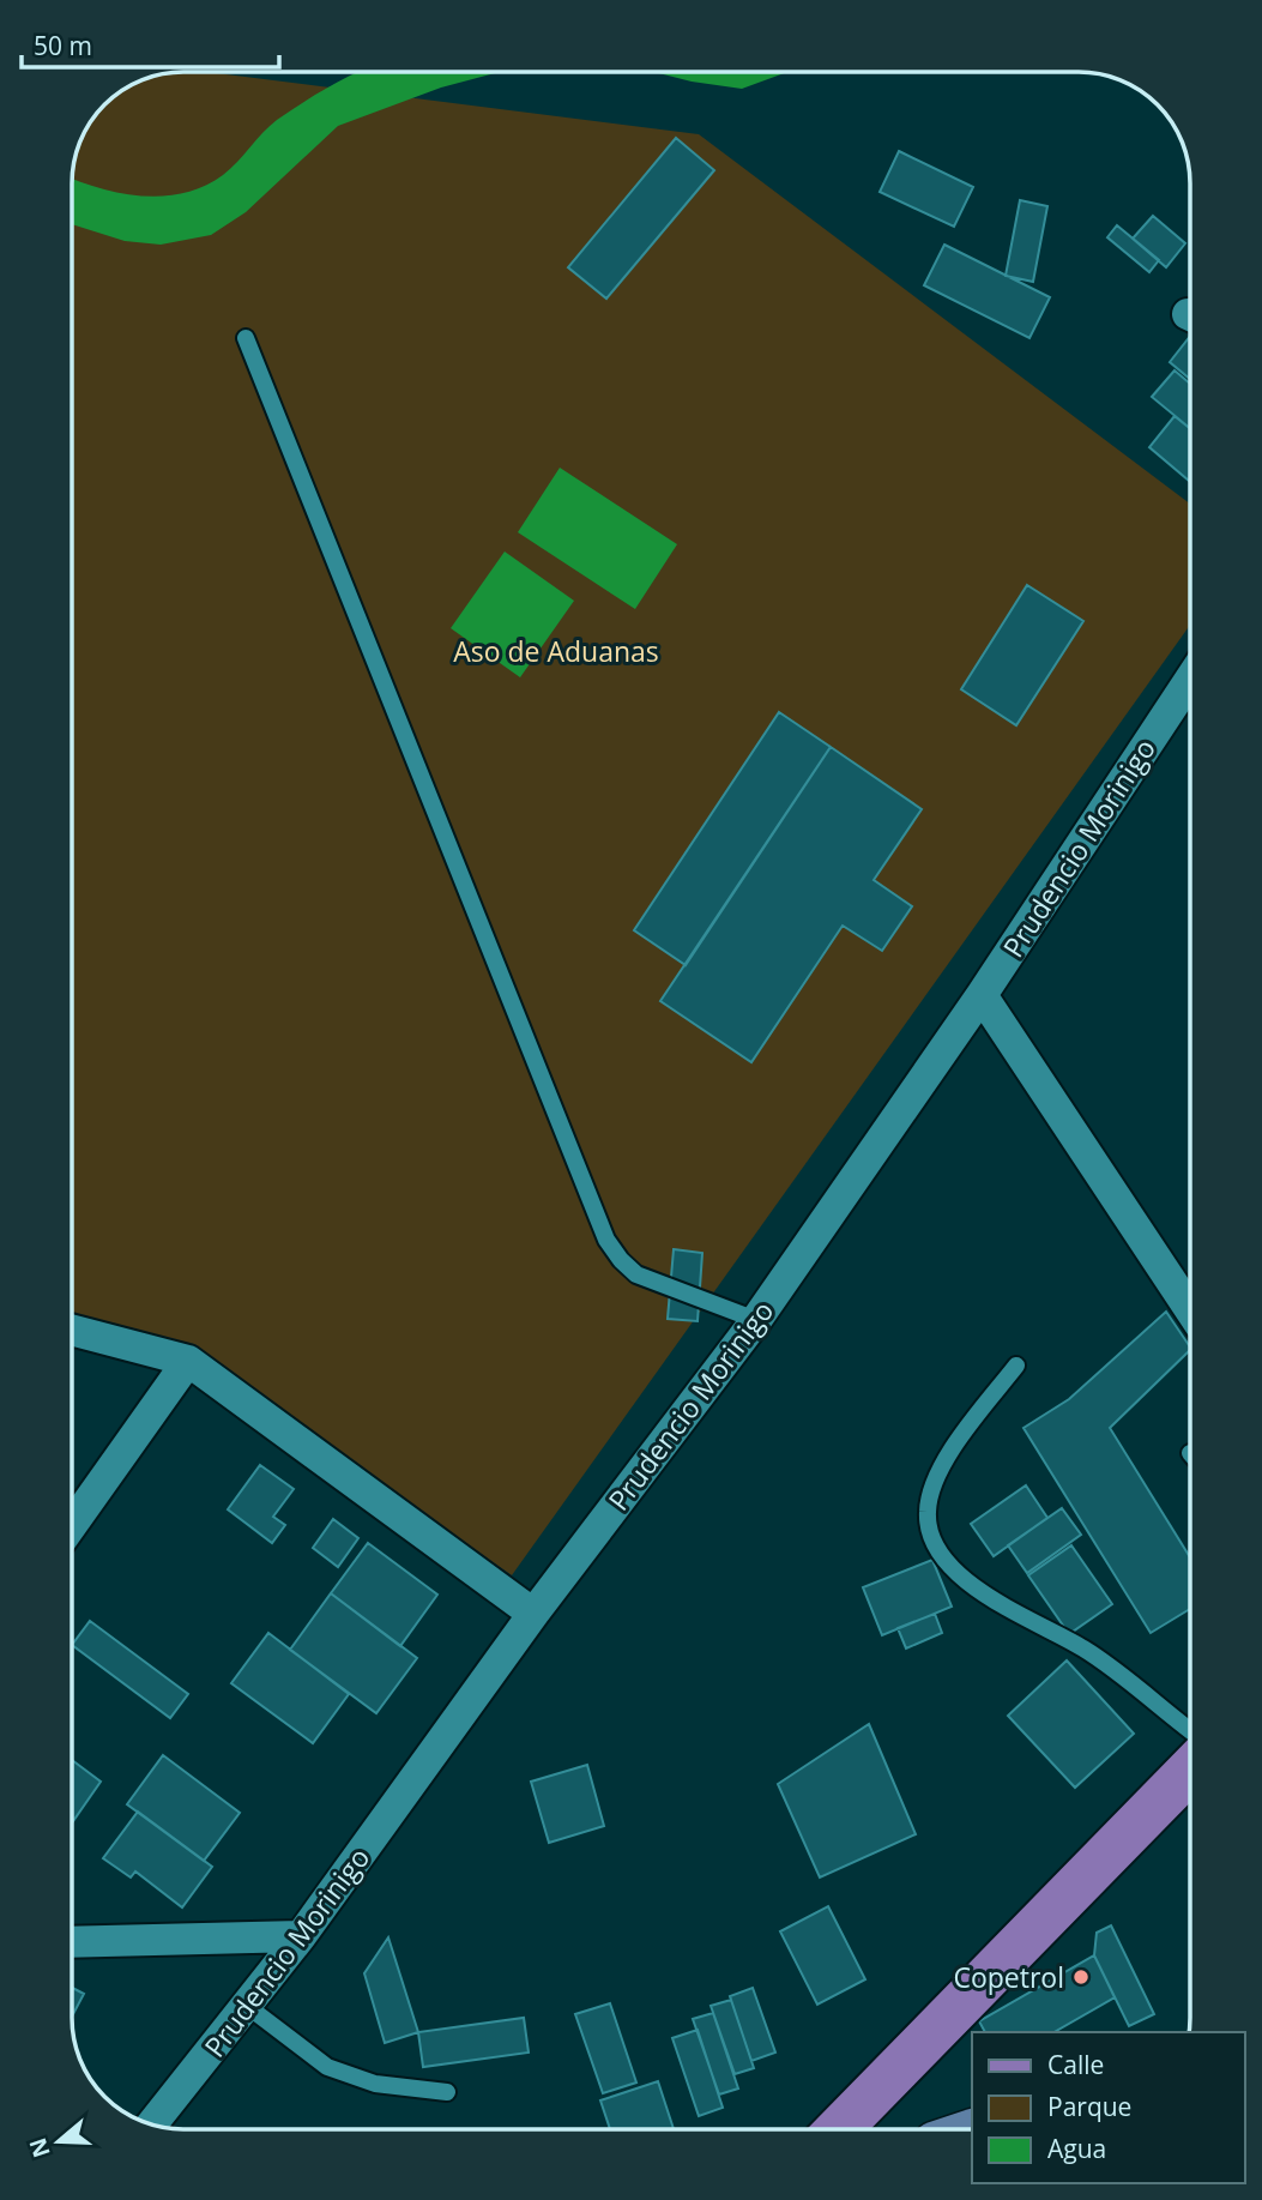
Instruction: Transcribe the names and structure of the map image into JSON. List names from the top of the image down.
{
  "streets": {
    "street": ["Prudencio Morinigo"]
  },
  "parks": ["Aso de Aduanas"],
  "places": ["Copetrol"],
  "legend": ["Calle", "Parque", "Agua"],
  "scale_bar": "50 m",
  "north": "left"
}
